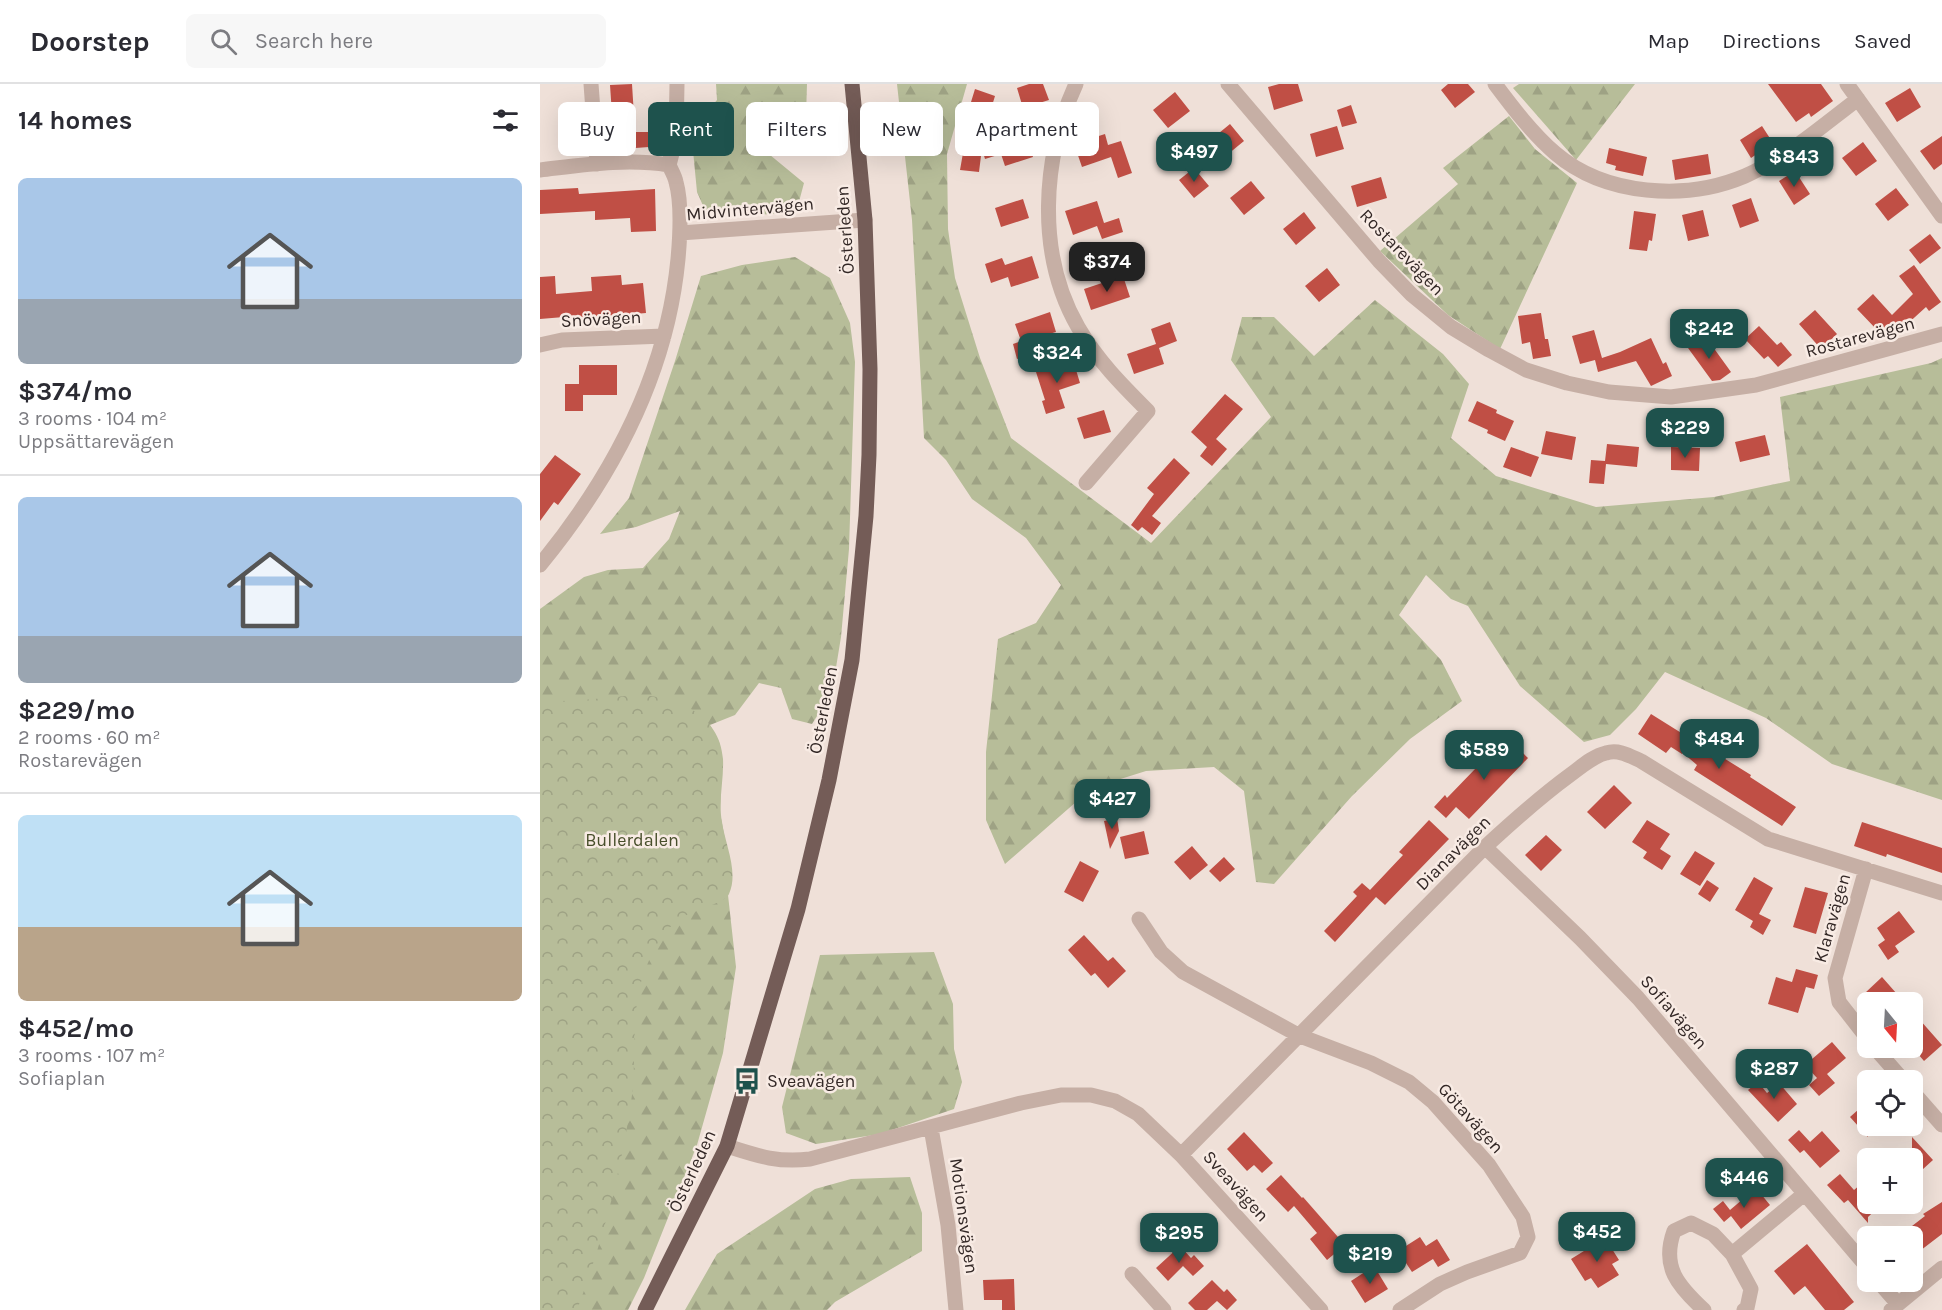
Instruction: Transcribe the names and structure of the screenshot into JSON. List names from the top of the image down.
{
  "streets": {
    "main road": ["Österleden"],
    "street": [
      "Midvintervägen",
      "Rostarevägen",
      "Snövägen",
      "Dianavägen",
      "Klaravägen",
      "Sofiavägen",
      "Götavägen",
      "Sveavägen",
      "Motionsvägen"
    ]
  },
  "crossings": [
    ["Midvintervägen", "Österleden"],
    ["Midvintervägen", "Snövägen"],
    ["Österleden", "Sveavägen"],
    ["Dianavägen", "Klaravägen"],
    ["Dianavägen", "Sofiavägen"],
    ["Dianavägen", "Götavägen"],
    ["Dianavägen", "Sveavägen"],
    ["Sveavägen", "Motionsvägen"]
  ],
  "parks": ["Bullerdalen"],
  "places": {
    "bus stop": ["Sveavägen"]
  },
  "north": "bottom",
  "page": {
    "header": "Doorstep",
    "search": "Search here",
    "nav": ["Map", "Directions", "Saved"],
    "heading": "14 homes",
    "chip": [
      "Buy",
      "Rent",
      "Filters",
      "New",
      "Apartment"
    ],
    "price": [
      "$497",
      "$843",
      "$374",
      "$242",
      "$324",
      "$229",
      "$484",
      "$589",
      "$427",
      "$287",
      "$446",
      "$452",
      "$295",
      "$219"
    ],
    "list": [
      {
        "name": "$374/mo",
        "note": "3 rooms · 104 m² · Uppsättarevägen"
      },
      {
        "name": "$229/mo",
        "note": "2 rooms · 60 m² · Rostarevägen"
      },
      {
        "name": "$452/mo",
        "note": "3 rooms · 107 m² · Sofiaplan"
      }
    ],
    "map_buttons": ["+", "−"]
  }
}
